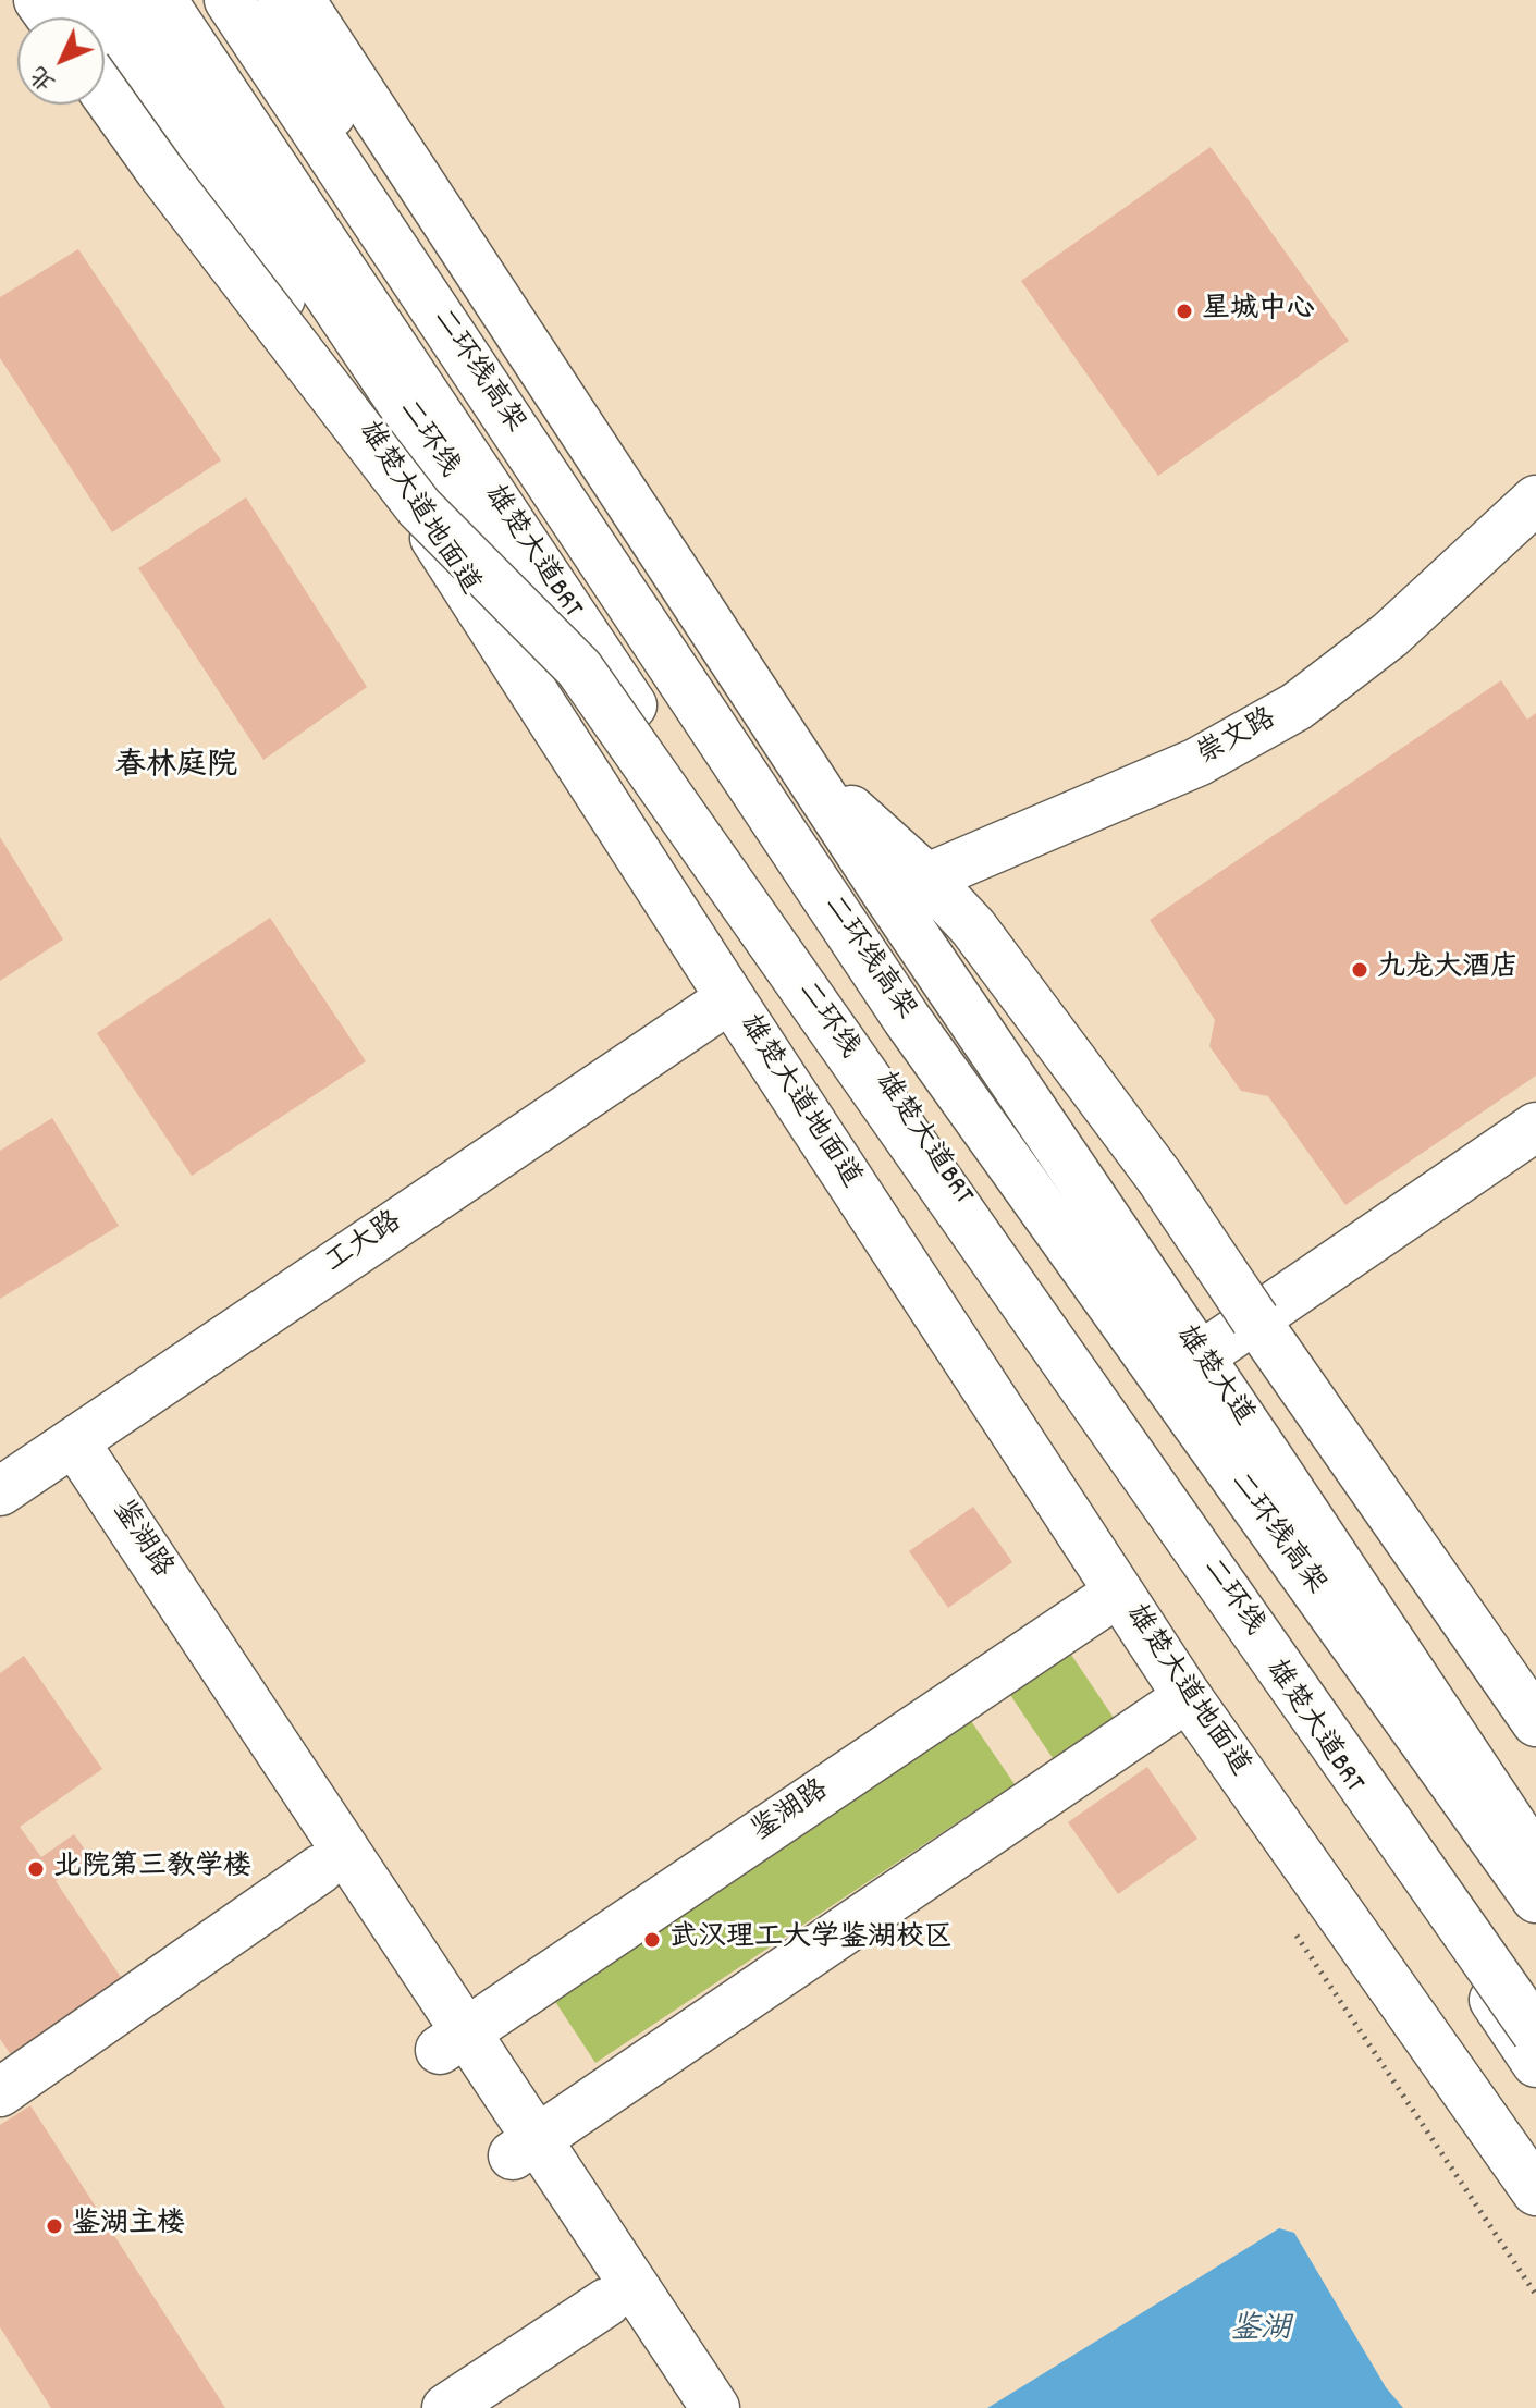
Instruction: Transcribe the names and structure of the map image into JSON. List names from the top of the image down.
{
  "streets": {
    "main road": [
      "二环线高架",
      "二环线",
      "雄楚大道地面道",
      "雄楚大道BRT",
      "崇文路",
      "工大路",
      "雄楚大道",
      "鉴湖路"
    ]
  },
  "crossings": [
    ["雄楚大道地面道", "工大路"],
    ["雄楚大道地面道", "鉴湖路"],
    ["崇文路", "雄楚大道"],
    ["工大路", "鉴湖路"]
  ],
  "districts": ["春林庭院"],
  "water": ["鉴湖"],
  "places": [
    "星城中心",
    "九龙大酒店",
    "北院第三教学楼",
    "武汉理工大学鉴湖校区",
    "鉴湖主楼"
  ],
  "north": "bottom left"
}
